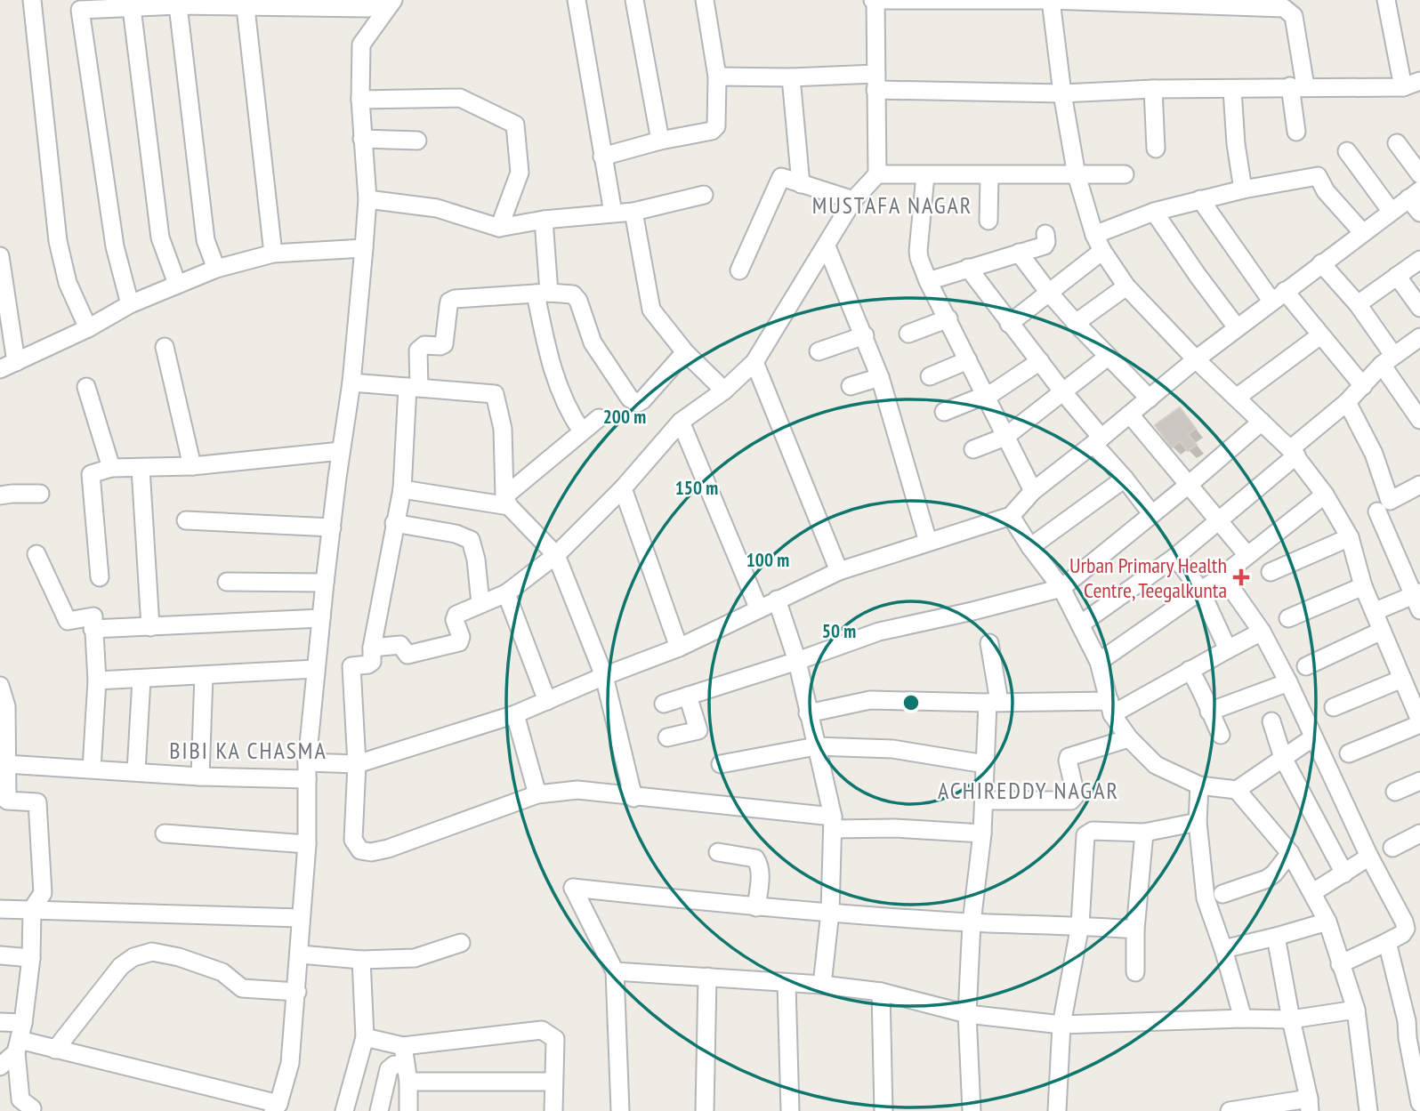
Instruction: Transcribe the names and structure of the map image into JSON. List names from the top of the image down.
{
  "districts": ["MUSTAFA NAGAR", "BIBI KA CHASMA", "ACHIREDDY NAGAR"],
  "places": {
    "health": ["Urban Primary Health Centre, Teegalkunta"]
  },
  "rings": [
    "200 m",
    "150 m",
    "100 m",
    "50 m"
  ]
}
